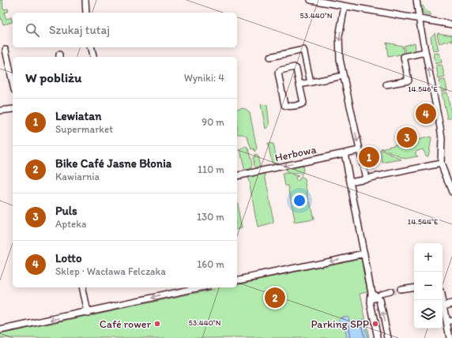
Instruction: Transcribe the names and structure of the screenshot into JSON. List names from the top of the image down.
{
  "streets": {
    "street": ["Herbowa"]
  },
  "one_way": ["Herbowa"],
  "places": ["Café rower", "Parking SPP"],
  "page": {
    "search": "Szukaj tutaj",
    "heading": ["W pobliżu", "Wyniki: 4"],
    "list": [
      {
        "mark": "1",
        "name": "Lewiatan",
        "note": "Supermarket",
        "value": "90 m"
      },
      {
        "mark": "2",
        "name": "Bike Café Jasne Błonia",
        "note": "Kawiarnia",
        "value": "110 m"
      },
      {
        "mark": "3",
        "name": "Puls",
        "note": "Apteka",
        "value": "130 m"
      },
      {
        "mark": "4",
        "name": "Lotto",
        "note": "Sklep · Wacława Felczaka",
        "value": "160 m"
      }
    ],
    "pins": [
      "4",
      "3",
      "1",
      "2"
    ],
    "map_buttons": ["+", "−"]
  },
  "coordinates": ["53.440°N", "14.546°E", "14.544°E"]
}
